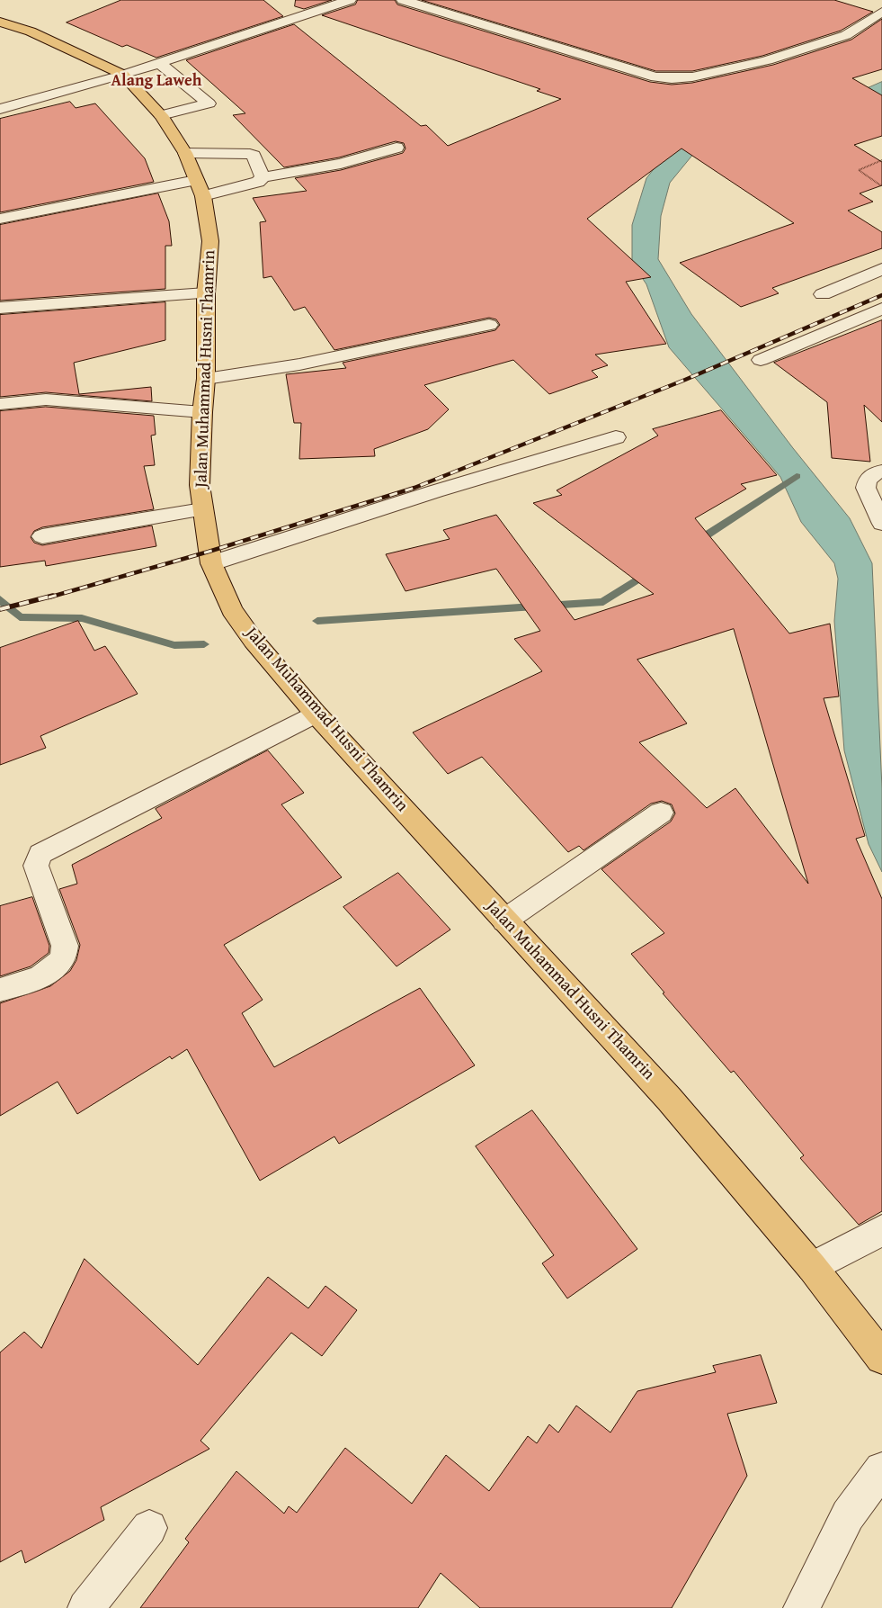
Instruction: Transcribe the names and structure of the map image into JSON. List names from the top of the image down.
{
  "streets": {
    "main road": ["Jalan Muhammad Husni Thamrin"]
  },
  "districts": ["Alang Laweh"]
}
